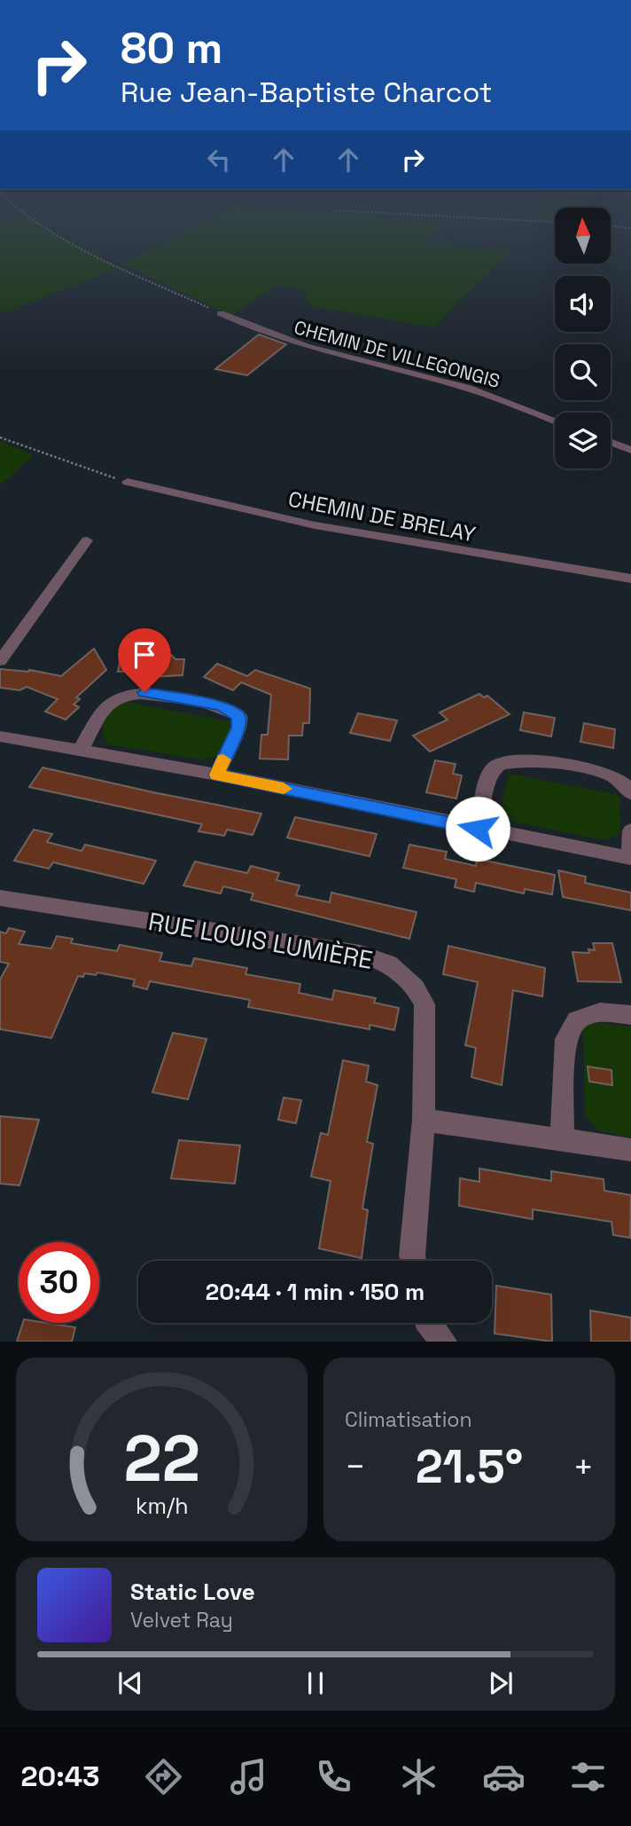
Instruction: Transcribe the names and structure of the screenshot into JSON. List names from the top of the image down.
{
  "streets": {
    "street": ["CHEMIN DE VILLEGONGIS", "CHEMIN DE BRELAY", "RUE LOUIS LUMIÈRE"]
  },
  "north": "top",
  "page": {
    "turn": ["80 m", "Rue Jean-Baptiste Charcot"],
    "limit": "30",
    "trip": "20:44 · 1 min · 150 m",
    "tile": "Climatisation",
    "heat": ["−", "21.5°", "+"],
    "song": ["Static Love", "Velvet Ray"],
    "tabs": "20:43",
    "gauge": ["22", "km/h"]
  }
}
